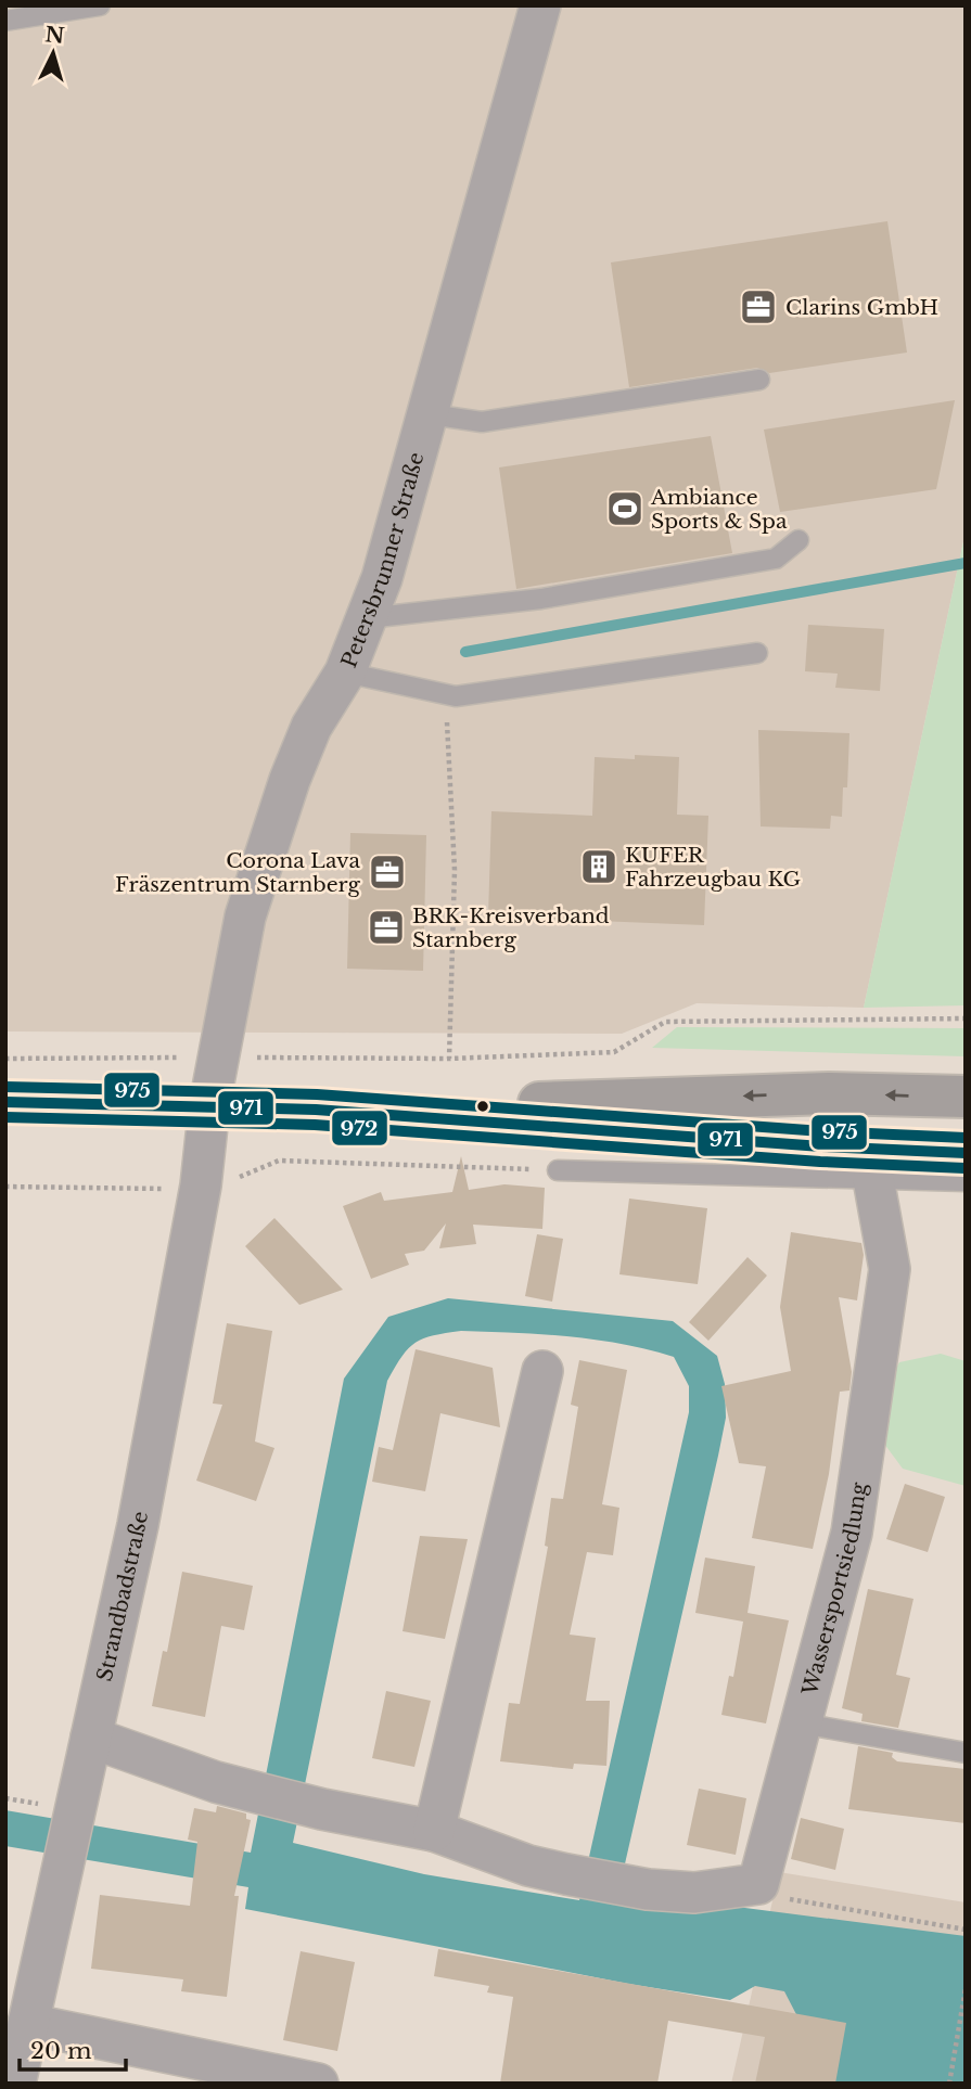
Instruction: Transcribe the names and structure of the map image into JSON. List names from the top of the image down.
{
  "streets": {
    "street": ["Petersbrunner Straße", "Wassersportsiedlung", "Strandbadstraße"]
  },
  "crossings": [
    ["Petersbrunner Straße", "Strandbadstraße"]
  ],
  "places": {
    "office": ["Clarins GmbH", "Corona Lava Fräszentrum Starnberg", "BRK-Kreisverband Starnberg"],
    "sports": ["Ambiance Sports & Spa"],
    "building": ["KUFER Fahrzeugbau KG"]
  },
  "lines": ["transit line 975", "transit line 971", "transit line 972"],
  "scale_bar": "20 m",
  "north": "top"
}
